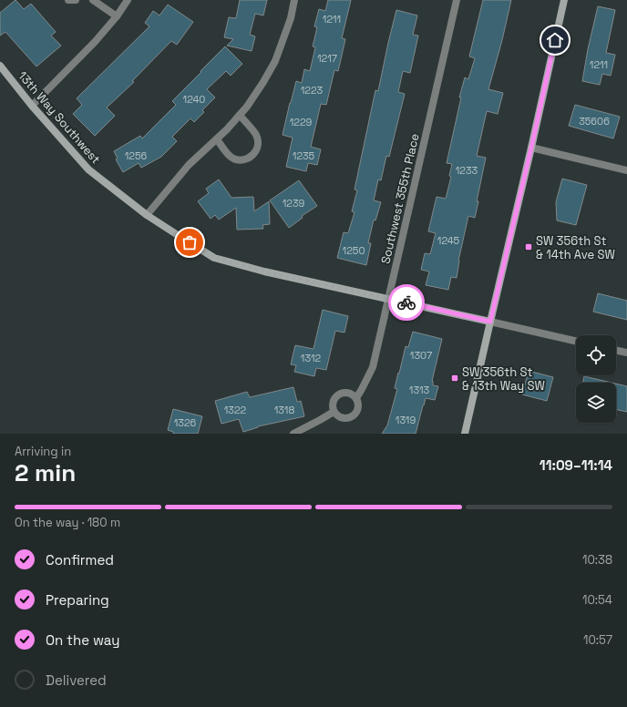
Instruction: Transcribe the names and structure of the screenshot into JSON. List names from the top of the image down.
{
  "streets": {
    "street": ["13th Way Southwest", "Southwest 355th Place"]
  },
  "crossings": [
    ["13th Way Southwest", "Southwest 355th Place"]
  ],
  "places": {
    "transit": ["SW 356th St & 14th Ave SW", "SW 356th St & 13th Way SW"]
  },
  "house_numbers": [
    "1211",
    "1217",
    "1211",
    "1223",
    "1240",
    "35606",
    "1229",
    "1256",
    "1235",
    "1233",
    "1239",
    "1245",
    "1250",
    "1307",
    "1312",
    "1313",
    "1322",
    "1318",
    "1319",
    "1326"
  ],
  "page": {
    "heading": ["2 min", "Arriving in", "11:09–11:14"],
    "bar": "On the way · 180 m",
    "list": [
      ["Confirmed", "10:38"],
      ["Preparing", "10:54"],
      ["On the way", "10:57"],
      "Delivered"
    ]
  }
}
